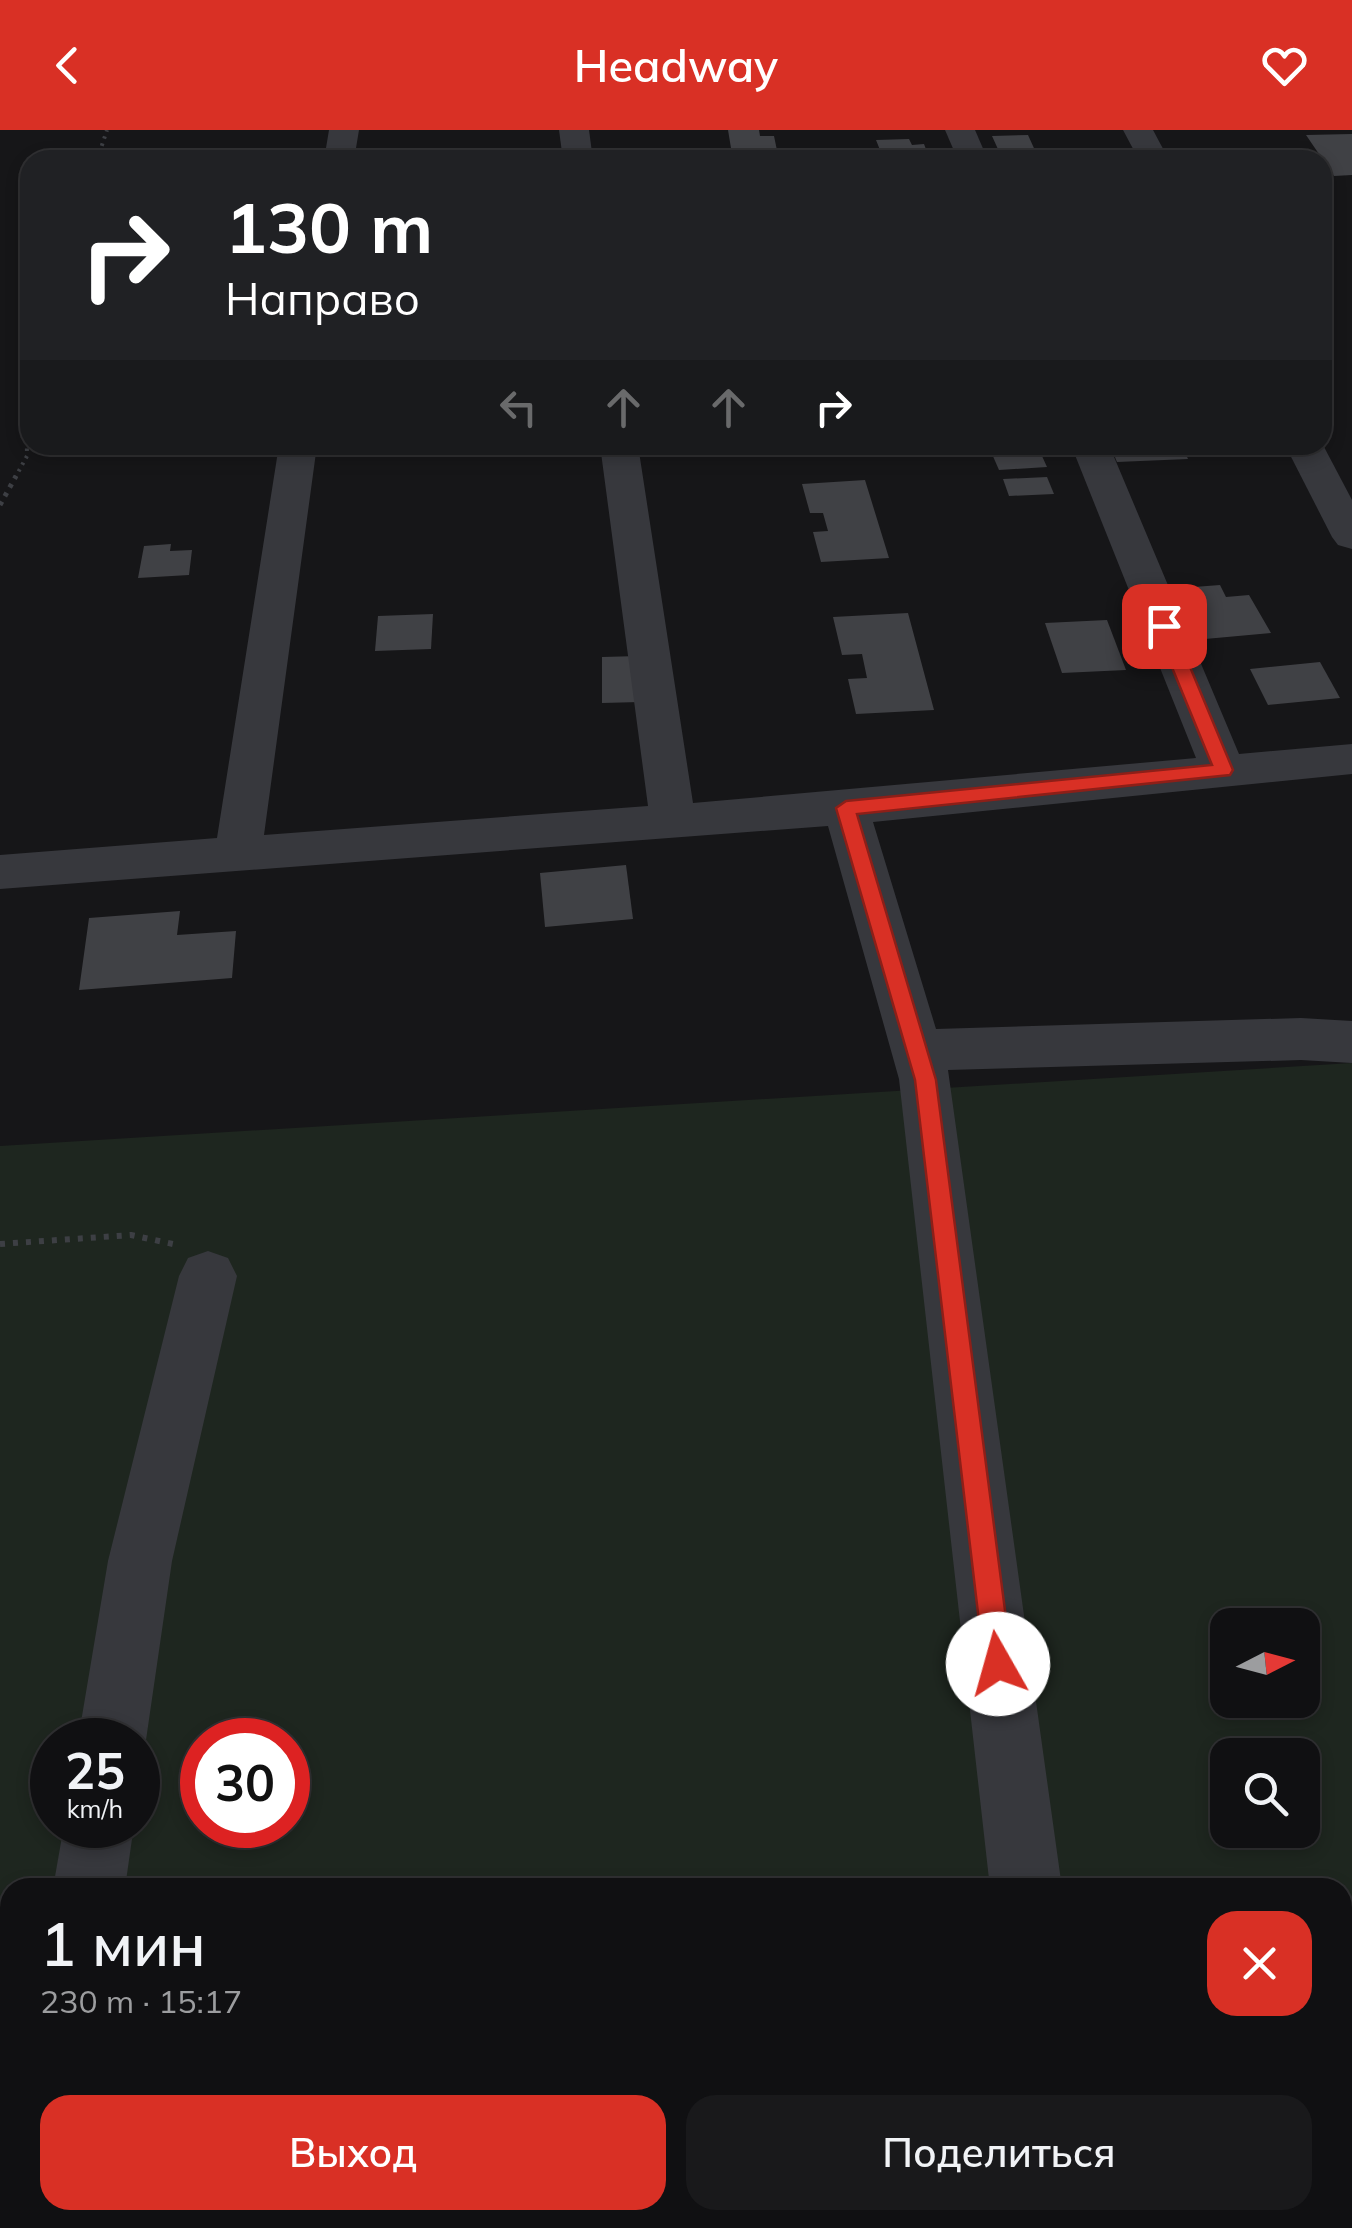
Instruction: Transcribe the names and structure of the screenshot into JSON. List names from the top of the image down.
{
  "north": "right",
  "page": {
    "header": "Headway",
    "turn": ["130 m", "Направо"],
    "speed": "25 km/h",
    "limit": "30",
    "heading": ["1 мин", "230 m · 15:17"],
    "buttons": ["Выход", "Поделиться"]
  }
}
